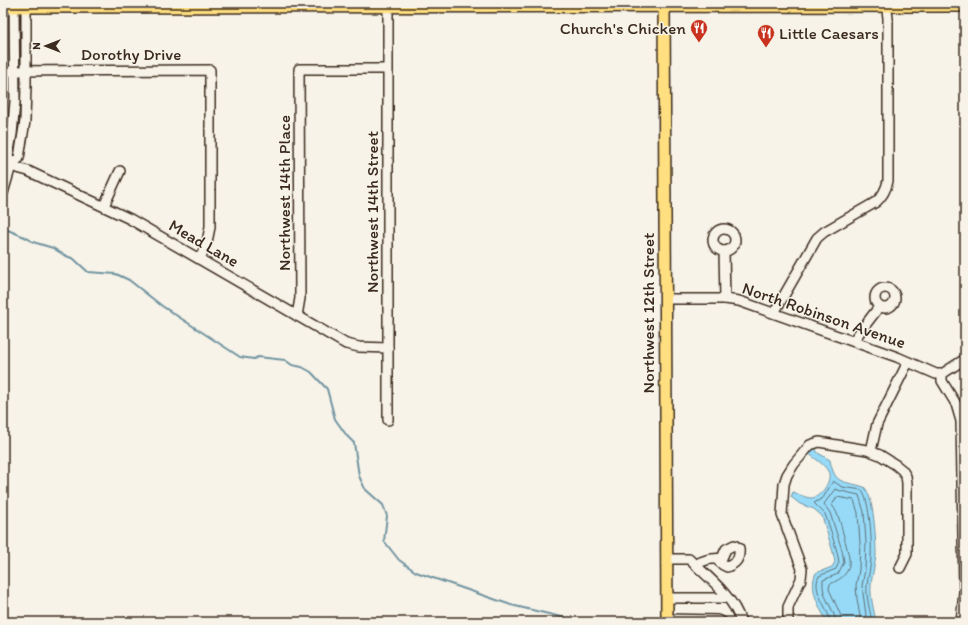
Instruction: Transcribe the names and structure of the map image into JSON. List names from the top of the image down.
{
  "streets": {
    "main road": ["Northwest 12th Street"],
    "street": [
      "Dorothy Drive",
      "Northwest 14th Place",
      "Northwest 14th Street",
      "Mead Lane",
      "North Robinson Avenue"
    ]
  },
  "crossings": [
    ["Dorothy Drive", "Mead Lane"],
    ["Northwest 14th Place", "Northwest 14th Street"],
    ["Northwest 14th Place", "Mead Lane"],
    ["Northwest 14th Street", "Mead Lane"],
    ["Northwest 12th Street", "North Robinson Avenue"]
  ],
  "places": {
    "restaurant": ["Church's Chicken", "Little Caesars"]
  },
  "north": "left"
}
